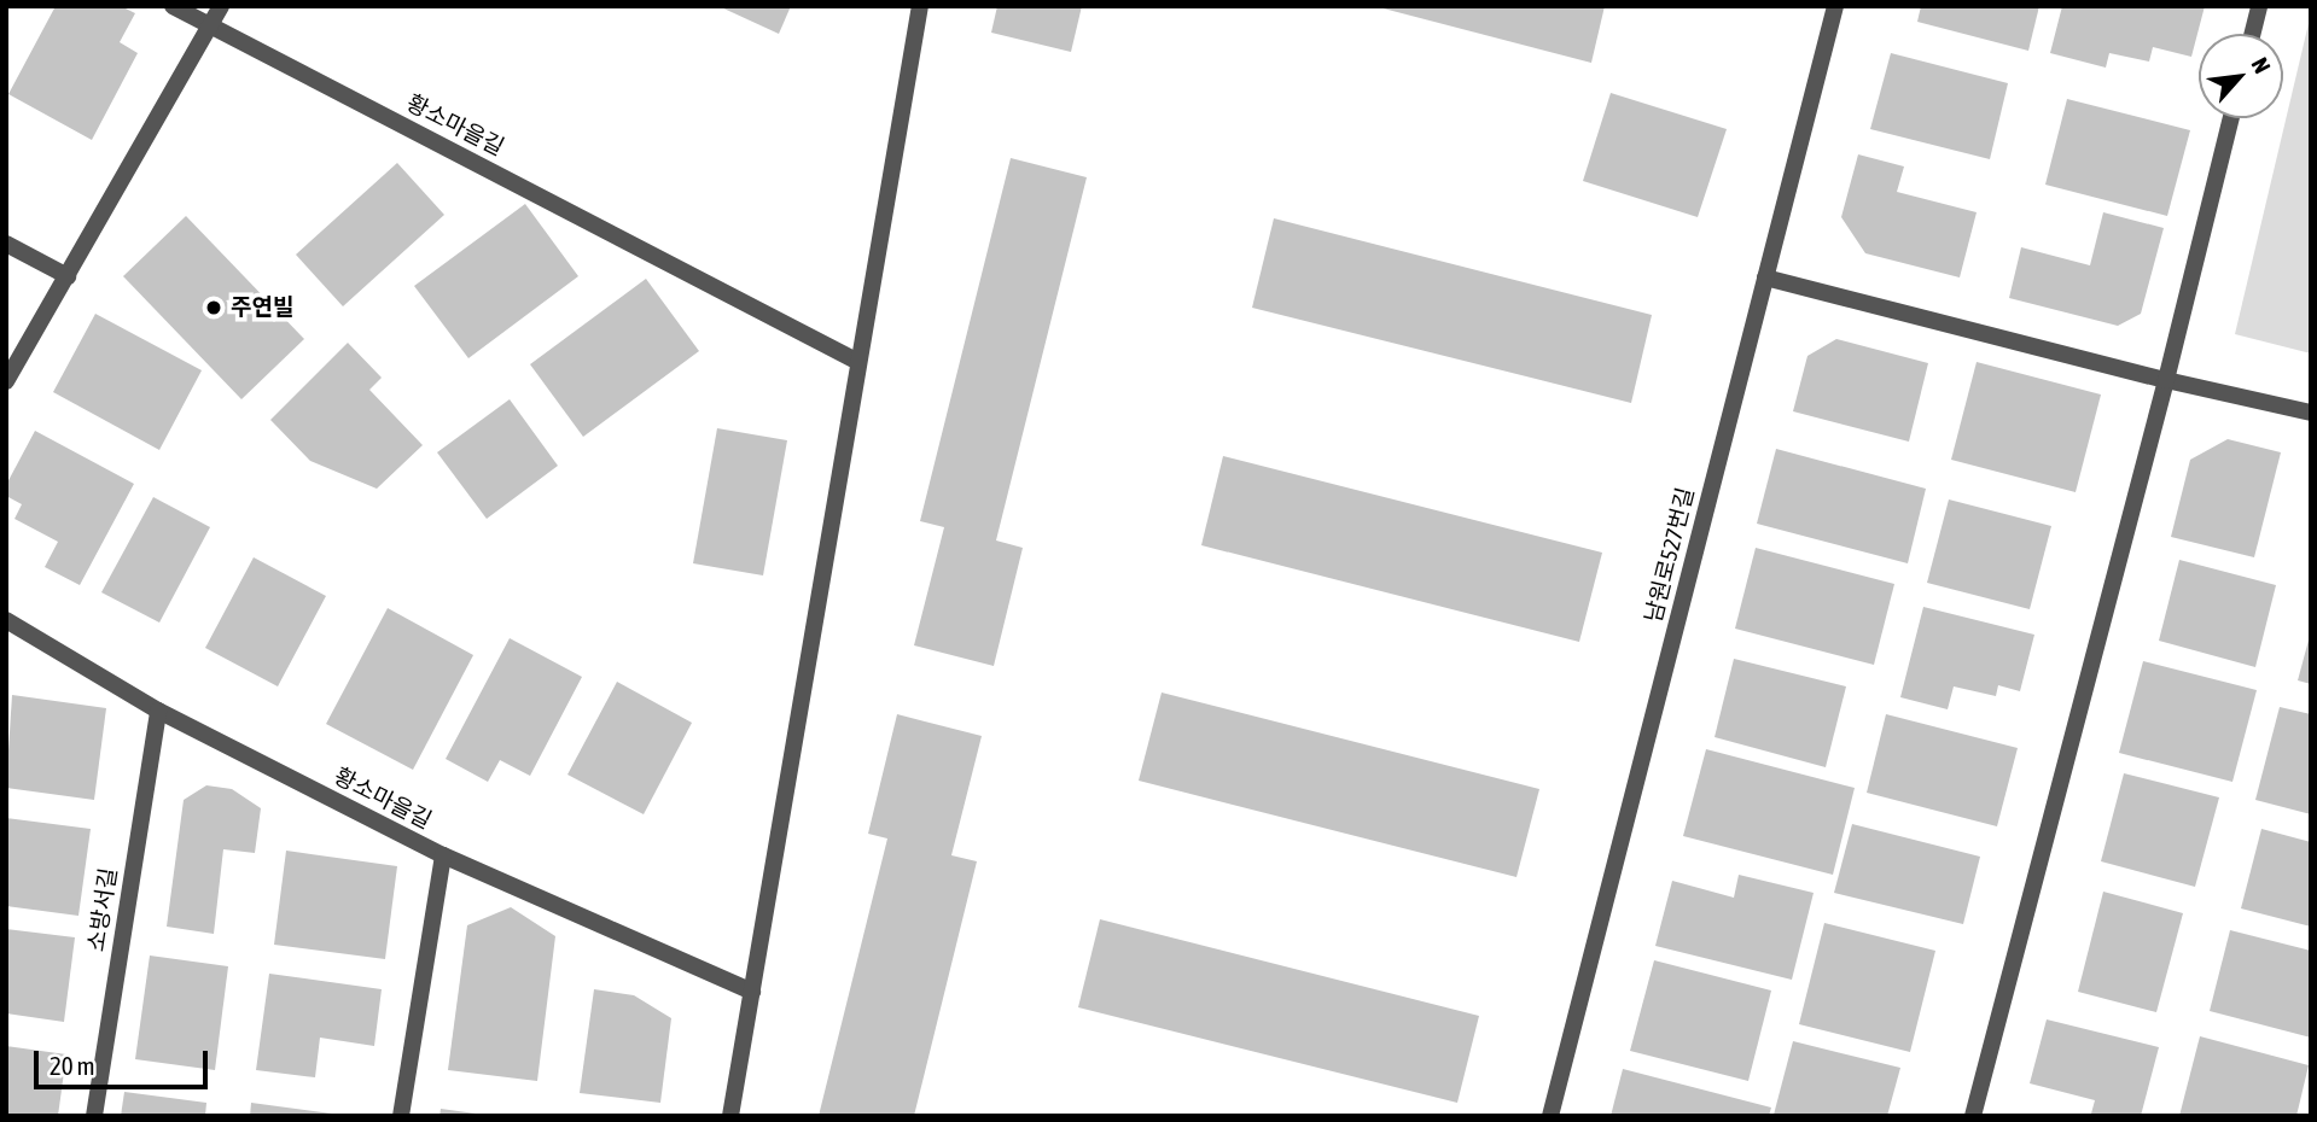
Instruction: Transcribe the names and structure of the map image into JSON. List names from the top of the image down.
{
  "streets": {
    "street": ["황소마을길", "남원로527번길", "소방서길"]
  },
  "crossings": [
    ["황소마을길", "소방서길"]
  ],
  "places": ["주연빌"],
  "scale_bar": "20 m",
  "north": "top right"
}
